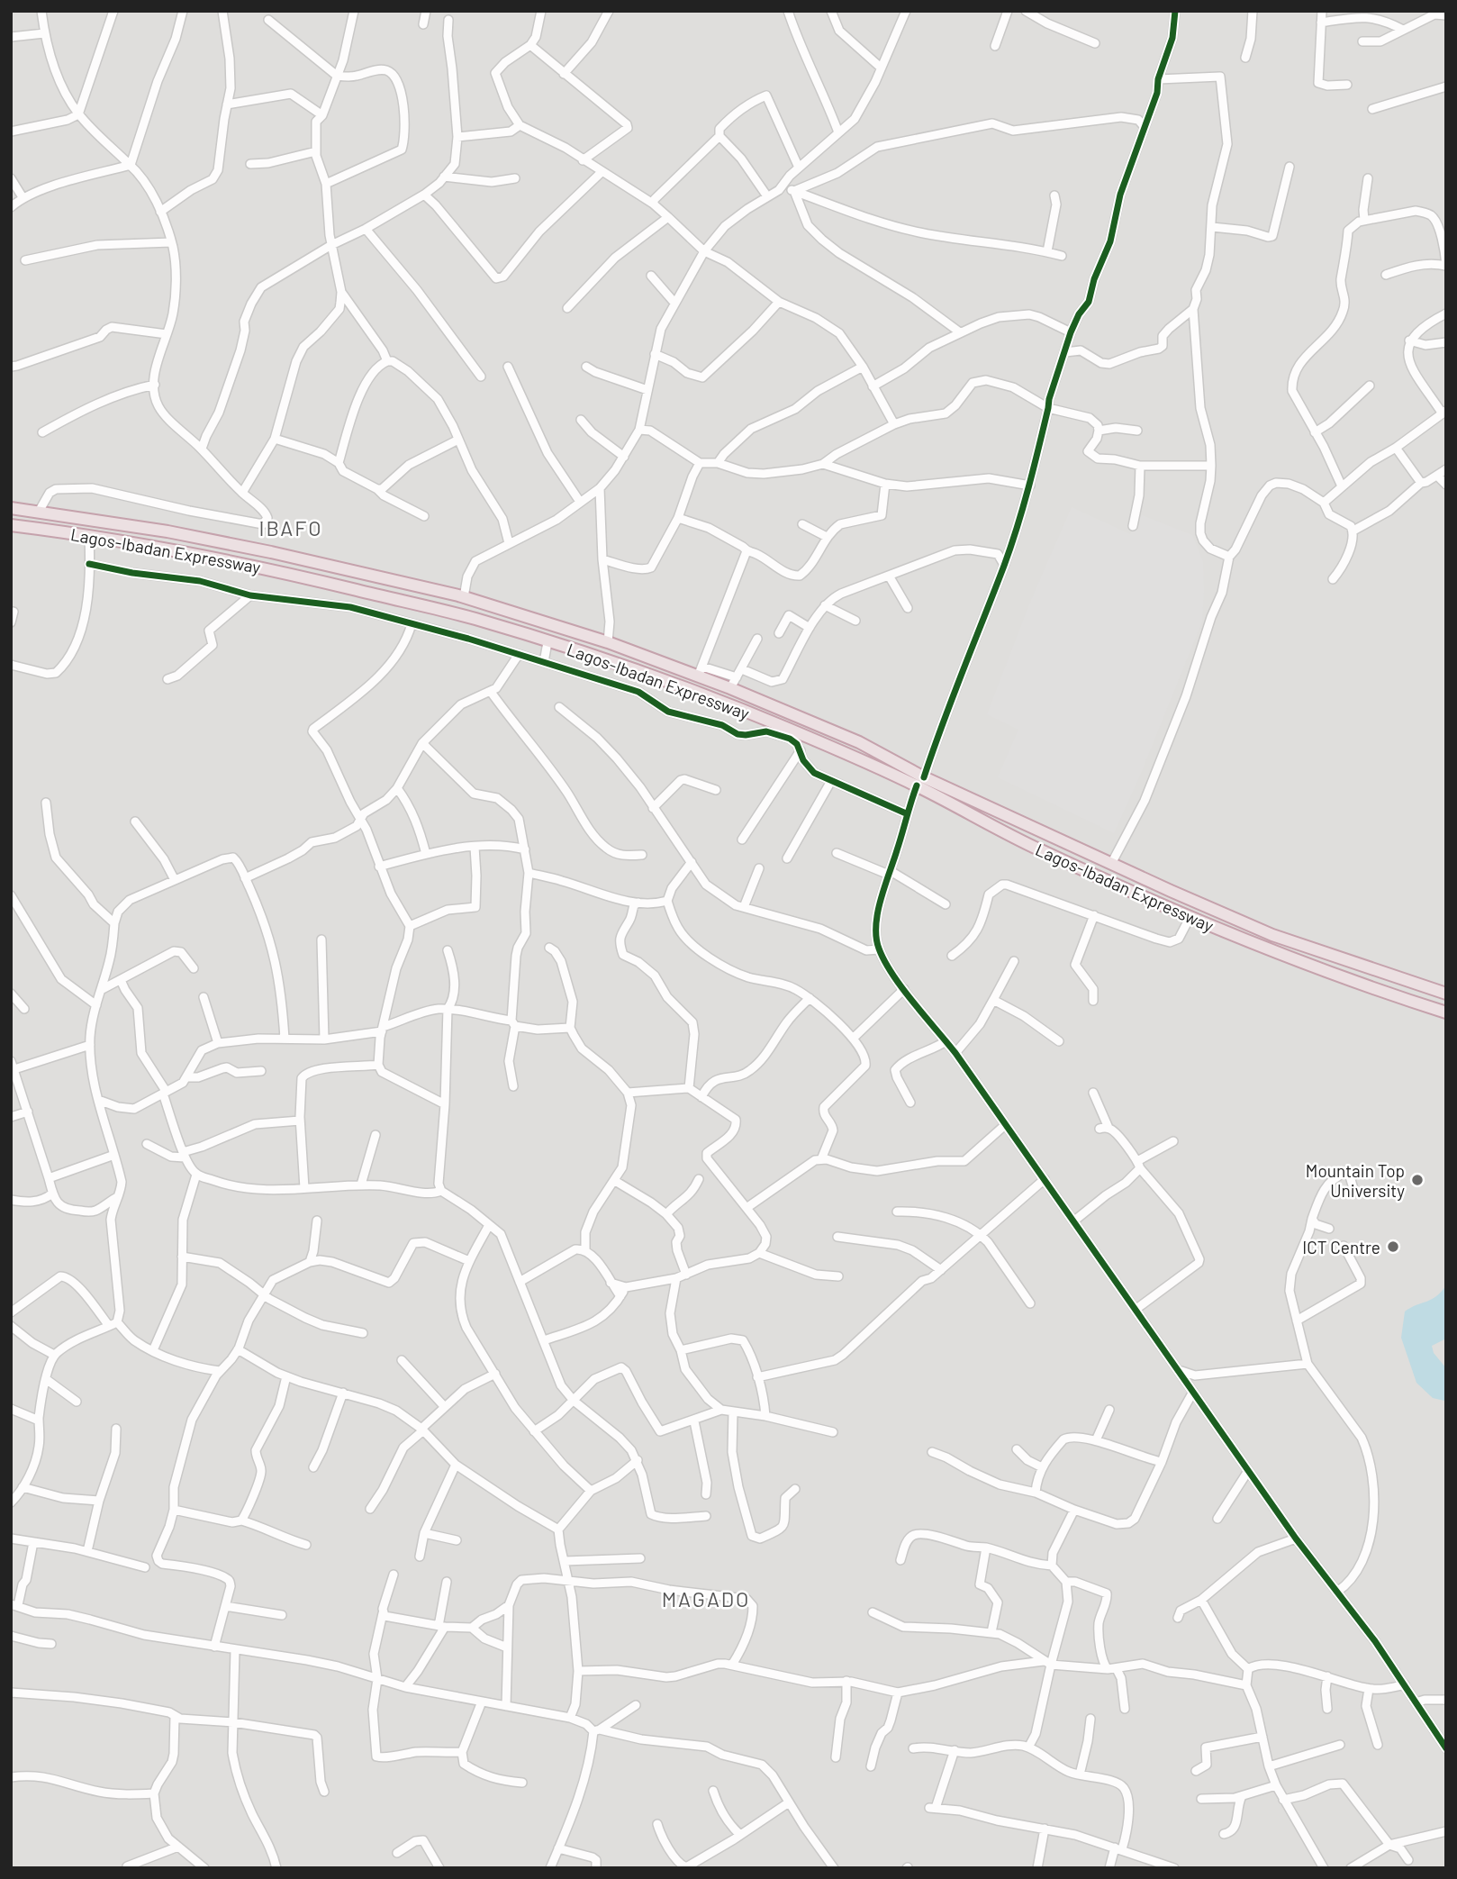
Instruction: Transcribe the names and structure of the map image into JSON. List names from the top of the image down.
{
  "streets": {
    "highway": ["Lagos-Ibadan Expressway"]
  },
  "districts": ["IBAFO", "MAGADO"],
  "places": ["Mountain Top University", "ICT Centre"]
}
